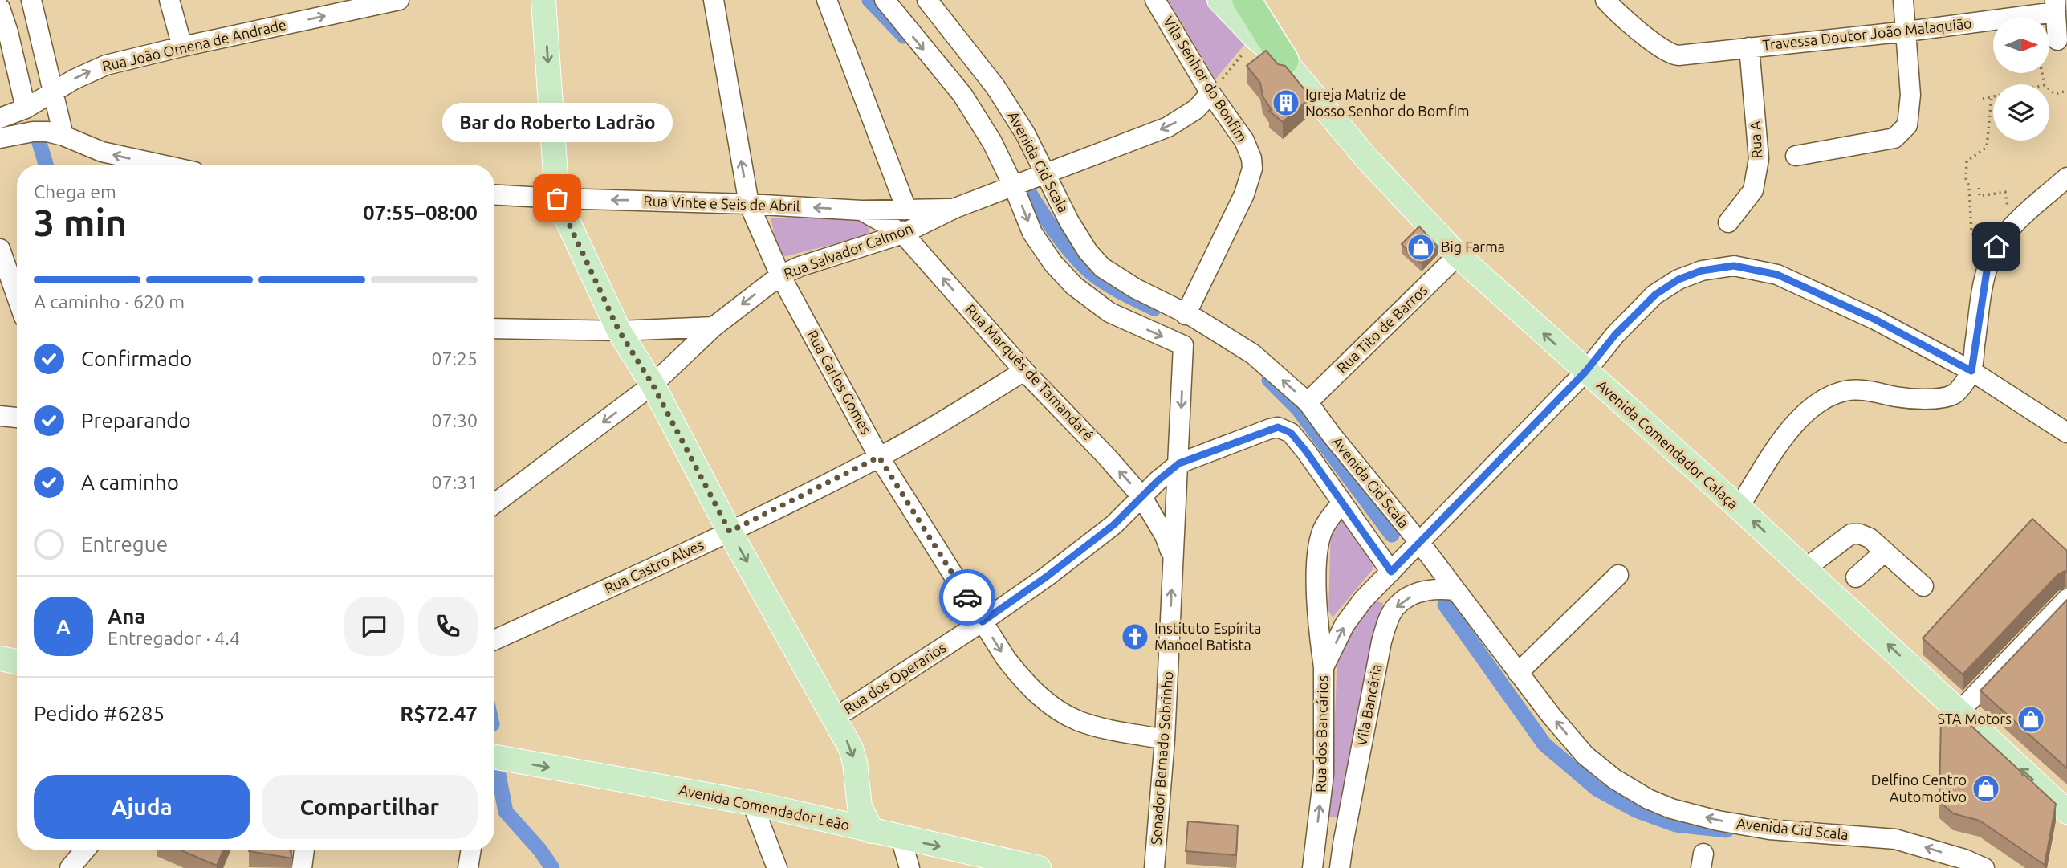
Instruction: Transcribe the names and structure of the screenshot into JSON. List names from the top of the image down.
{
  "streets": {
    "main road": ["Avenida Comendador Calaça", "Avenida Comendador Leão"],
    "street": [
      "Travessa Doutor João Malaquião",
      "Rua João Omena de Andrade",
      "Vila Senhor do Bonfim",
      "Rua A",
      "Avenida Cid Scala",
      "Rua Vinte e Seis de Abril",
      "Rua Salvador Calmon",
      "Rua Tito de Barros",
      "Rua Marquês de Tamandaré",
      "Rua Carlos Gomes",
      "Rua Castro Alves",
      "Rua dos Operarios",
      "Vila Bancária",
      "Rua dos Bancários",
      "Senador Bernado Sobrinho"
    ]
  },
  "crossings": [
    ["Travessa Doutor João Malaquião", "Rua A"],
    ["Vila Senhor do Bonfim", "Avenida Cid Scala"],
    ["Vila Senhor do Bonfim", "Rua Salvador Calmon"],
    ["Avenida Cid Scala", "Rua Salvador Calmon"],
    ["Avenida Cid Scala", "Rua Tito de Barros"],
    ["Avenida Cid Scala", "Vila Bancária"],
    ["Avenida Cid Scala", "Rua dos Bancários"],
    ["Rua Vinte e Seis de Abril", "Rua Salvador Calmon"],
    ["Rua Vinte e Seis de Abril", "Rua Marquês de Tamandaré"],
    ["Rua Vinte e Seis de Abril", "Rua Carlos Gomes"],
    ["Rua Salvador Calmon", "Rua Marquês de Tamandaré"],
    ["Rua Salvador Calmon", "Rua Carlos Gomes"],
    ["Rua Salvador Calmon", "Senador Bernado Sobrinho"],
    ["Rua Tito de Barros", "Avenida Comendador Calaça"],
    ["Rua Marquês de Tamandaré", "Rua Castro Alves"],
    ["Rua Marquês de Tamandaré", "Rua dos Operarios"],
    ["Rua Marquês de Tamandaré", "Senador Bernado Sobrinho"],
    ["Rua Carlos Gomes", "Rua Castro Alves"],
    ["Rua Carlos Gomes", "Rua dos Operarios"],
    ["Rua Carlos Gomes", "Senador Bernado Sobrinho"],
    ["Avenida Comendador Calaça", "Rua dos Bancários"]
  ],
  "one_way": [
    "Rua João Omena de Andrade",
    "Avenida Cid Scala",
    "Rua Salvador Calmon",
    "Rua Marquês de Tamandaré",
    "Avenida Comendador Calaça",
    "Vila Bancária",
    "Avenida Comendador Leão"
  ],
  "places": {
    "building": ["Igreja Matriz de Nosso Senhor do Bomfim"],
    "other": ["Bar do Roberto Ladrão"],
    "shop": ["Big Farma", "STA Motors", "Delfino Centro Automotivo"],
    "church": ["Instituto Espírita Manoel Batista"]
  },
  "north": "right",
  "page": {
    "bubble": "Bar do Roberto Ladrão",
    "heading": ["3 min", "Chega em", "07:55–08:00"],
    "panel": [
      "Ana",
      "Entregador · 4.4",
      "Pedido #6285",
      "R$72.47"
    ],
    "bar": "A caminho · 620 m",
    "list": [
      ["Confirmado", "07:25"],
      ["Preparando", "07:30"],
      ["A caminho", "07:31"],
      "Entregue"
    ],
    "round": "A",
    "buttons": ["Ajuda", "Compartilhar"]
  }
}
